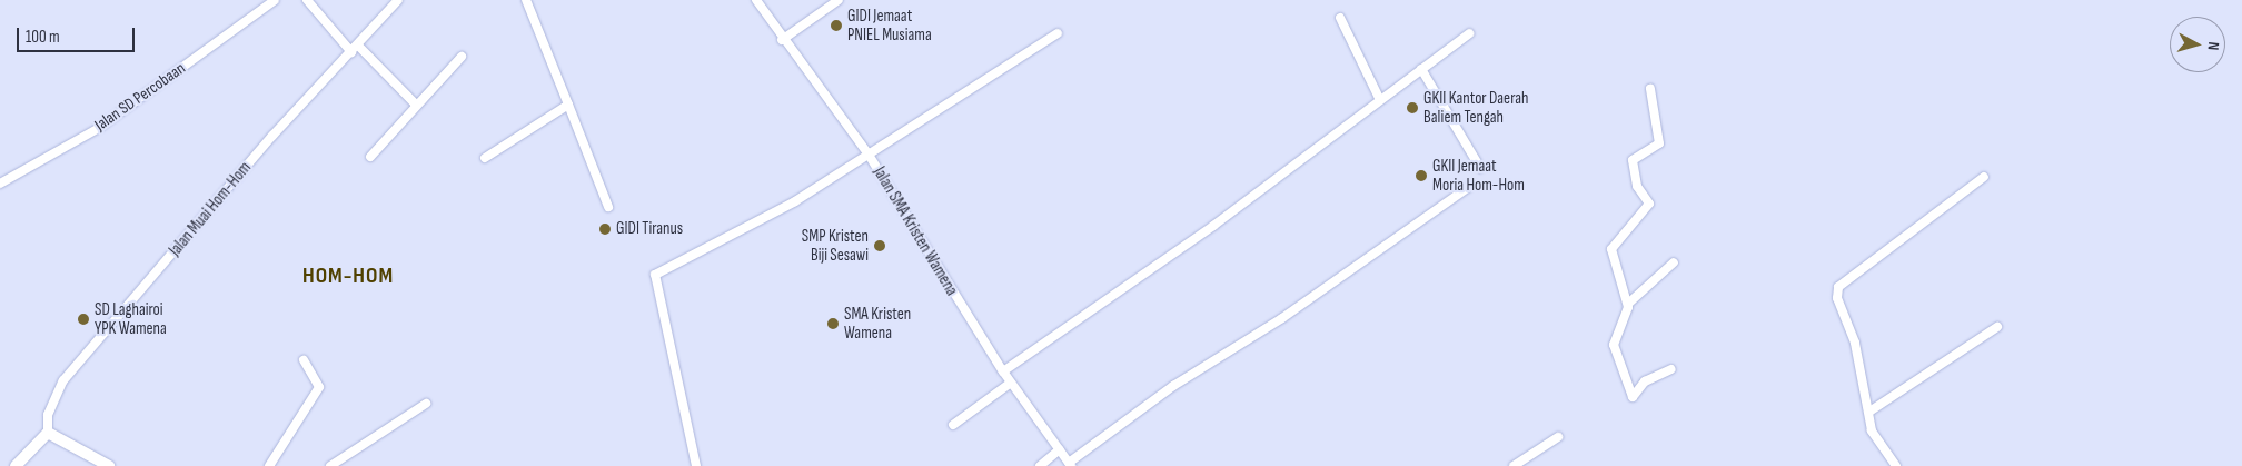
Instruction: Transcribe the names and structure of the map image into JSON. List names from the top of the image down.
{
  "streets": {
    "street": ["Jalan SD Percobaan", "Jalan Muai Hom-Hom", "Jalan SMA Kristen Wamena"]
  },
  "districts": ["HOM-HOM"],
  "places": [
    "GIDI Jemaat PNIEL Musiama",
    "GKII Kantor Daerah Baliem Tengah",
    "GKII Jemaat Moria Hom-Hom",
    "GIDI Tiranus",
    "SMP Kristen Biji Sesawi",
    "SD Laghairoi YPK Wamena",
    "SMA Kristen Wamena"
  ],
  "scale_bar": "100 m",
  "north": "right"
}
